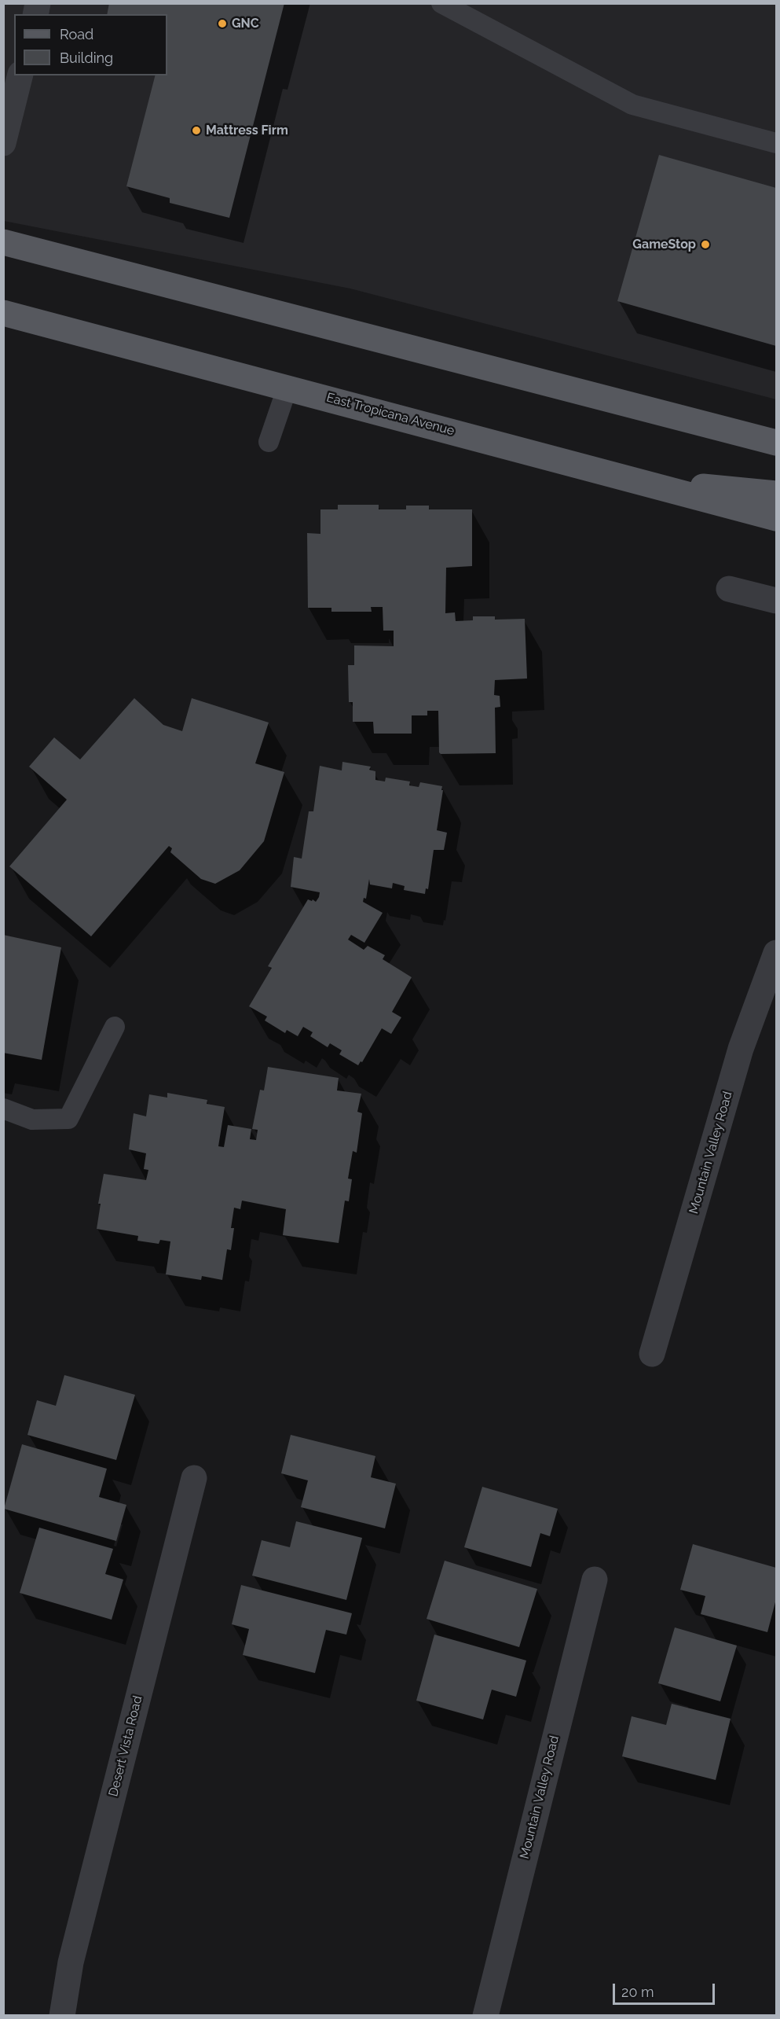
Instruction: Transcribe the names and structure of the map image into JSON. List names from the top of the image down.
{
  "streets": {
    "main road": ["East Tropicana Avenue"],
    "street": ["Mountain Valley Road", "Desert Vista Road"]
  },
  "places": ["GNC", "Mattress Firm", "GameStop"],
  "legend": ["Road", "Building"],
  "scale_bar": "20 m"
}
